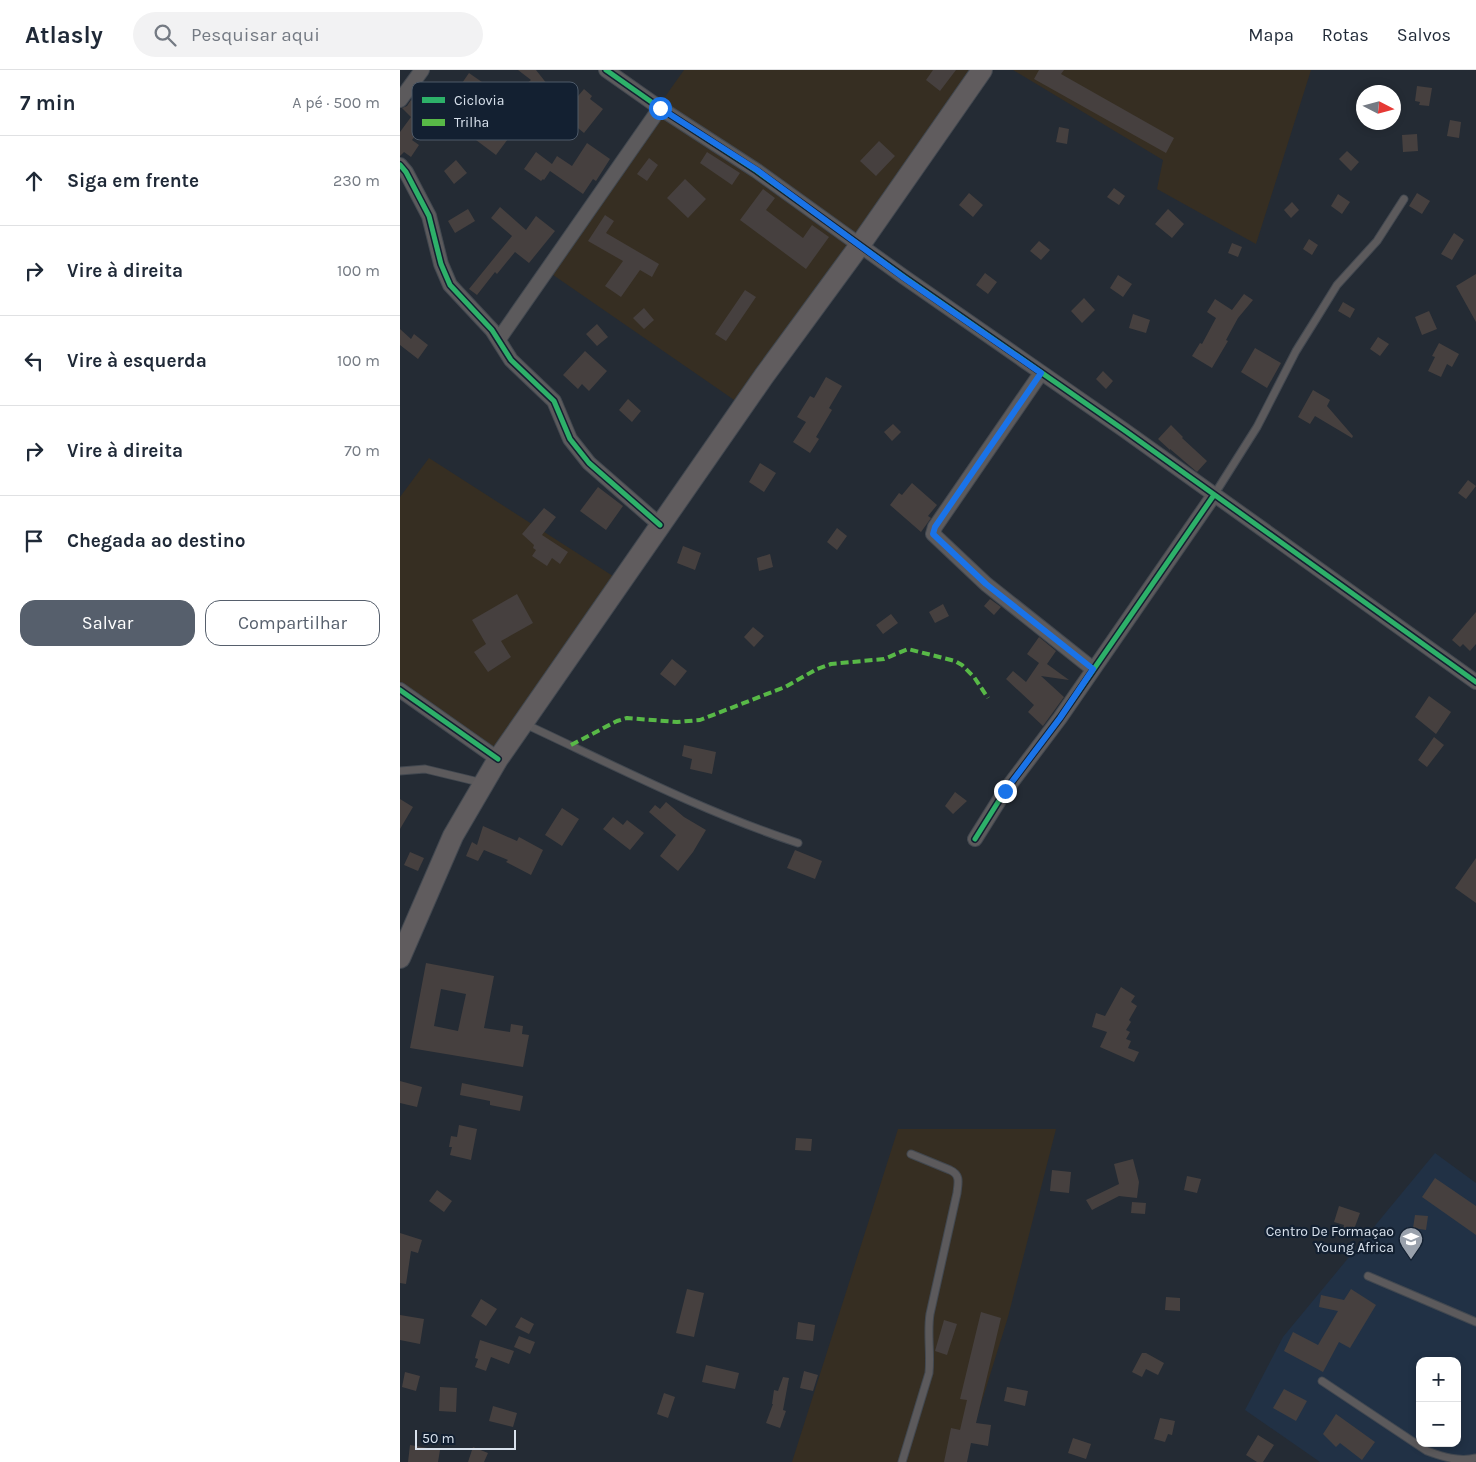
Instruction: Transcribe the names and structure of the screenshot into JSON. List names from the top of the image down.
{
  "places": {
    "school or university": ["Centro De Formaçao Young Africa"]
  },
  "legend": ["Ciclovia", "Trilha"],
  "scale_bar": "50 m",
  "north": "right",
  "page": {
    "header": "Atlasly",
    "search": "Pesquisar aqui",
    "nav": ["Mapa", "Rotas", "Salvos"],
    "heading": ["7 min", "A pé · 500 m"],
    "list": [
      ["Siga em frente", "230 m"],
      ["Vire à direita", "100 m"],
      ["Vire à esquerda", "100 m"],
      ["Vire à direita", "70 m"],
      "Chegada ao destino"
    ],
    "buttons": ["Salvar", "Compartilhar"],
    "map_buttons": ["+", "−"],
    "scale": "50 m"
  }
}
